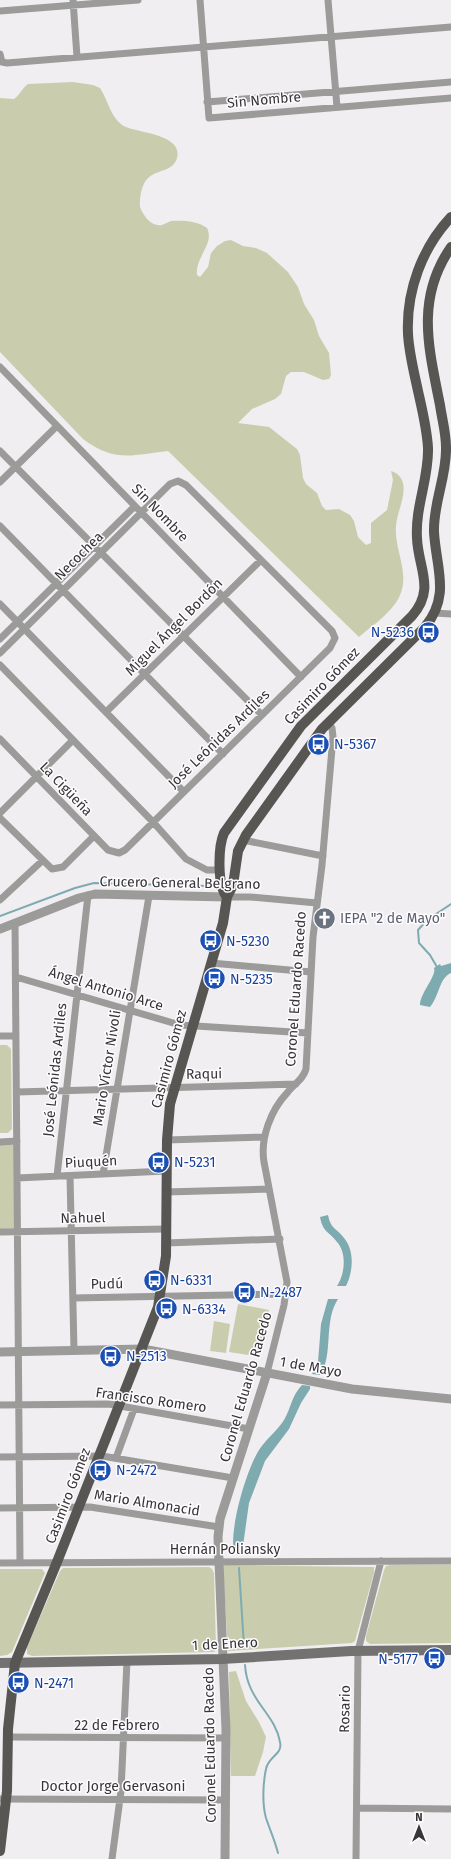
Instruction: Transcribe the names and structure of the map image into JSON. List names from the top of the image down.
{
  "streets": {
    "main road": ["Casimiro Gómez", "1 de Enero"],
    "street": [
      "Sin Nombre",
      "Necochea",
      "Miguel Ángel Bordón",
      "José Leónidas Ardiles",
      "La Cigüeña",
      "Crucero General Belgrano",
      "Ángel Antonio Arce",
      "Coronel Eduardo Racedo",
      "Mario Víctor Nívoli",
      "Raqui",
      "Piuquén",
      "Nahuel",
      "Pudú",
      "1 de Mayo",
      "Francisco Romero",
      "Mario Almonacid",
      "Hernán Poliansky",
      "Rosario",
      "22 de Febrero",
      "Doctor Jorge Gervasoni"
    ]
  },
  "crossings": [
    ["Sin Nombre", "Necochea"],
    ["Sin Nombre", "Miguel Ángel Bordón"],
    ["Sin Nombre", "José Leónidas Ardiles"],
    ["Necochea", "Miguel Ángel Bordón"],
    ["Necochea", "José Leónidas Ardiles"],
    ["Miguel Ángel Bordón", "José Leónidas Ardiles"],
    ["Casimiro Gómez", "Crucero General Belgrano"],
    ["Casimiro Gómez", "Ángel Antonio Arce"],
    ["Casimiro Gómez", "Coronel Eduardo Racedo"],
    ["Casimiro Gómez", "Raqui"],
    ["Casimiro Gómez", "Piuquén"],
    ["Casimiro Gómez", "Nahuel"],
    ["Casimiro Gómez", "Pudú"],
    ["Casimiro Gómez", "1 de Mayo"],
    ["Casimiro Gómez", "Francisco Romero"],
    ["Casimiro Gómez", "Mario Almonacid"],
    ["Casimiro Gómez", "Hernán Poliansky"],
    ["Casimiro Gómez", "1 de Enero"],
    ["Casimiro Gómez", "22 de Febrero"],
    ["Casimiro Gómez", "Doctor Jorge Gervasoni"],
    ["José Leónidas Ardiles", "La Cigüeña"],
    ["José Leónidas Ardiles", "Crucero General Belgrano"],
    ["José Leónidas Ardiles", "Ángel Antonio Arce"],
    ["José Leónidas Ardiles", "Raqui"],
    ["José Leónidas Ardiles", "Piuquén"],
    ["Crucero General Belgrano", "Coronel Eduardo Racedo"],
    ["Crucero General Belgrano", "Mario Víctor Nívoli"],
    ["Ángel Antonio Arce", "Coronel Eduardo Racedo"],
    ["Ángel Antonio Arce", "Mario Víctor Nívoli"],
    ["Coronel Eduardo Racedo", "Raqui"],
    ["Coronel Eduardo Racedo", "Pudú"],
    ["Coronel Eduardo Racedo", "1 de Mayo"],
    ["Coronel Eduardo Racedo", "Francisco Romero"],
    ["Coronel Eduardo Racedo", "Mario Almonacid"],
    ["Coronel Eduardo Racedo", "Hernán Poliansky"],
    ["Coronel Eduardo Racedo", "1 de Enero"],
    ["Coronel Eduardo Racedo", "22 de Febrero"],
    ["Coronel Eduardo Racedo", "Doctor Jorge Gervasoni"],
    ["Mario Víctor Nívoli", "Raqui"],
    ["Mario Víctor Nívoli", "Piuquén"],
    ["Hernán Poliansky", "Rosario"],
    ["1 de Enero", "Rosario"]
  ],
  "places": {
    "bus stop": [
      "N-5236",
      "N-5367",
      "N-5230",
      "N-5235",
      "N-5231",
      "N-6331",
      "N-2487",
      "N-6334",
      "N-2513",
      "N-2472",
      "N-5177",
      "N-2471"
    ],
    "church": ["IEPA \"2 de Mayo\""]
  },
  "north": "top"
}
